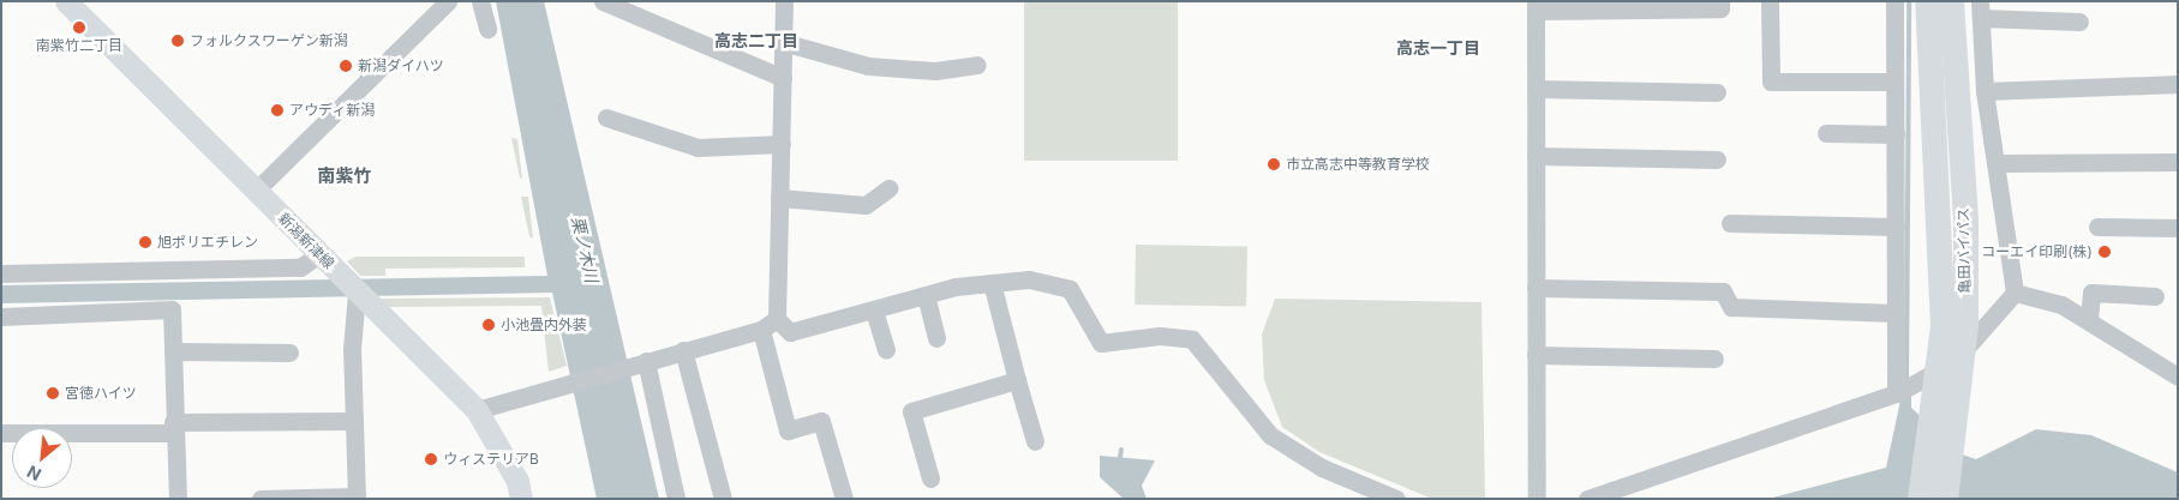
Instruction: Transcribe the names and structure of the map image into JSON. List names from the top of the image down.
{
  "streets": {
    "highway": ["亀田バイパス"],
    "main road": ["新潟新津線"]
  },
  "districts": ["高志二丁目", "高志一丁目", "南紫竹"],
  "water": ["栗ノ木川"],
  "places": [
    "南紫竹二丁目",
    "フォルクスワーゲン新潟",
    "新潟ダイハツ",
    "アウディ新潟",
    "市立高志中等教育学校",
    "旭ポリエチレン",
    "コーエイ印刷(株)",
    "小池畳内外装",
    "宮徳ハイツ",
    "ウィステリアB"
  ],
  "north": "bottom left"
}
